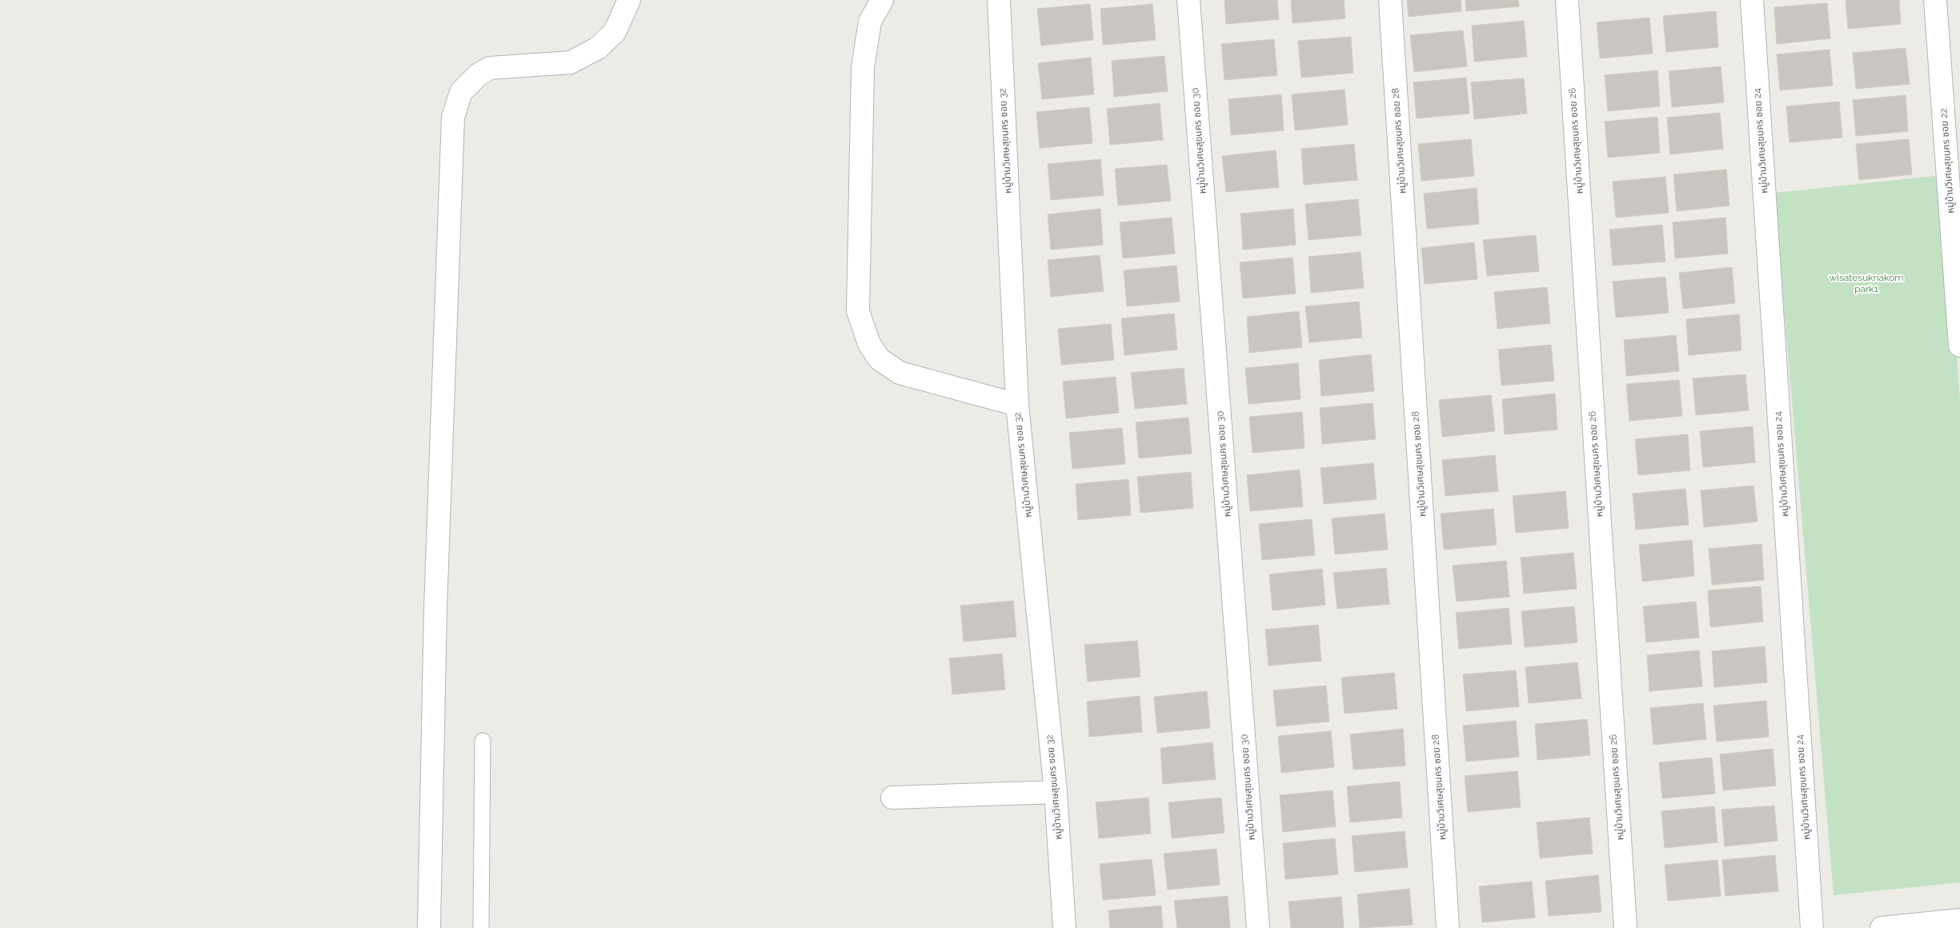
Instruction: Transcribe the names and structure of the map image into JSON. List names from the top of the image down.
{
  "streets": {
    "street": [
      "หมู่บ้านวิเศษสุขนคร ซอย 32",
      "หมู่บ้านวิเศษสุขนคร ซอย 30",
      "หมู่บ้านวิเศษสุขนคร ซอย 28",
      "หมู่บ้านวิเศษสุขนคร ซอย 26",
      "หมู่บ้านวิเศษสุขนคร ซอย 24",
      "หมู่บ้านวิเศษสุขนคร ซอย 22"
    ]
  },
  "parks": ["wisatesuknakorn park1"]
}
